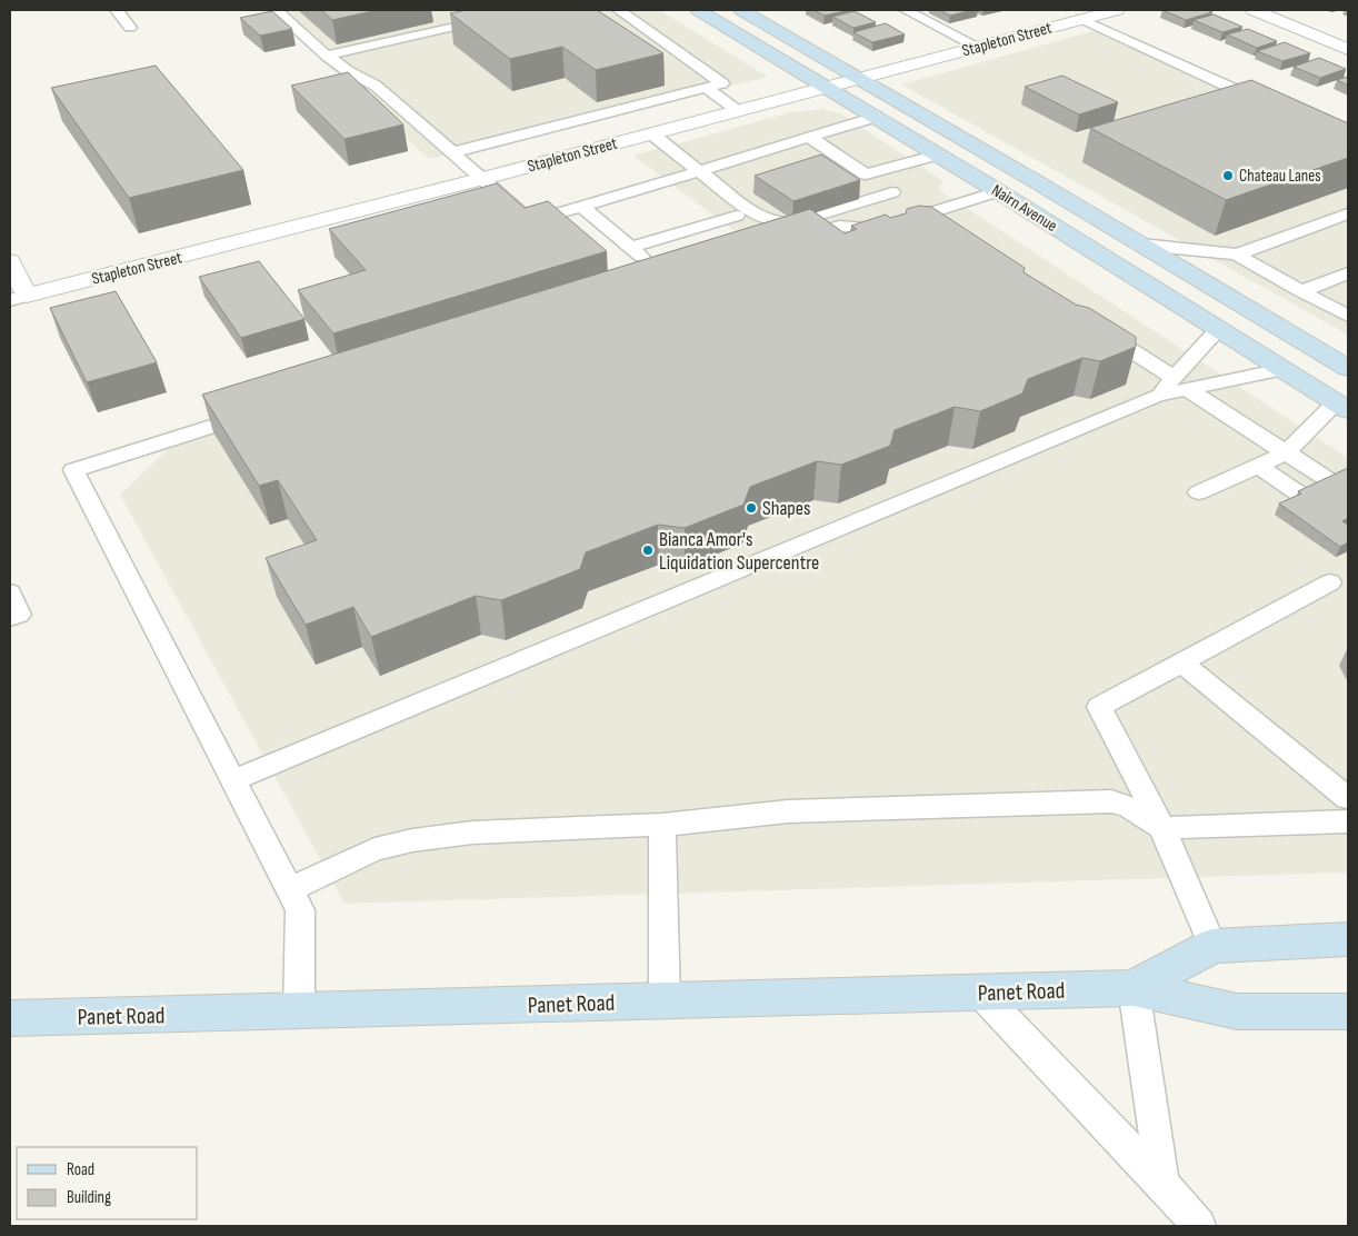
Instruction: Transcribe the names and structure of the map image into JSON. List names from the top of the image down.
{
  "streets": {
    "main road": ["Nairn Avenue", "Panet Road"],
    "street": ["Stapleton Street"]
  },
  "crossings": [
    ["Stapleton Street", "Nairn Avenue"]
  ],
  "places": ["Chateau Lanes", "Shapes", "Bianca Amor's Liquidation Supercentre"],
  "legend": ["Road", "Building"]
}
